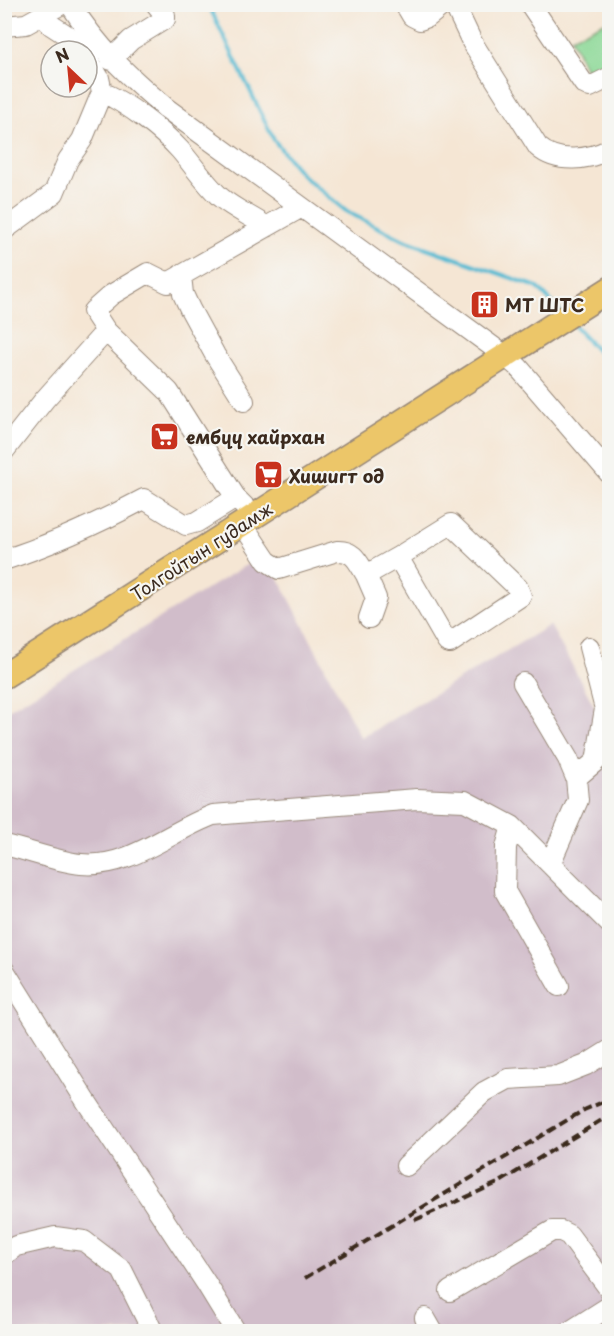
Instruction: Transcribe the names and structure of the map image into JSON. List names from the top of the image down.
{
  "streets": {
    "main road": ["Толгойтын гудамж"]
  },
  "places": {
    "building": ["MТ ШТС"],
    "supermarket": ["ембүү хайрхан", "Хишигт од"]
  },
  "north": "top left"
}
